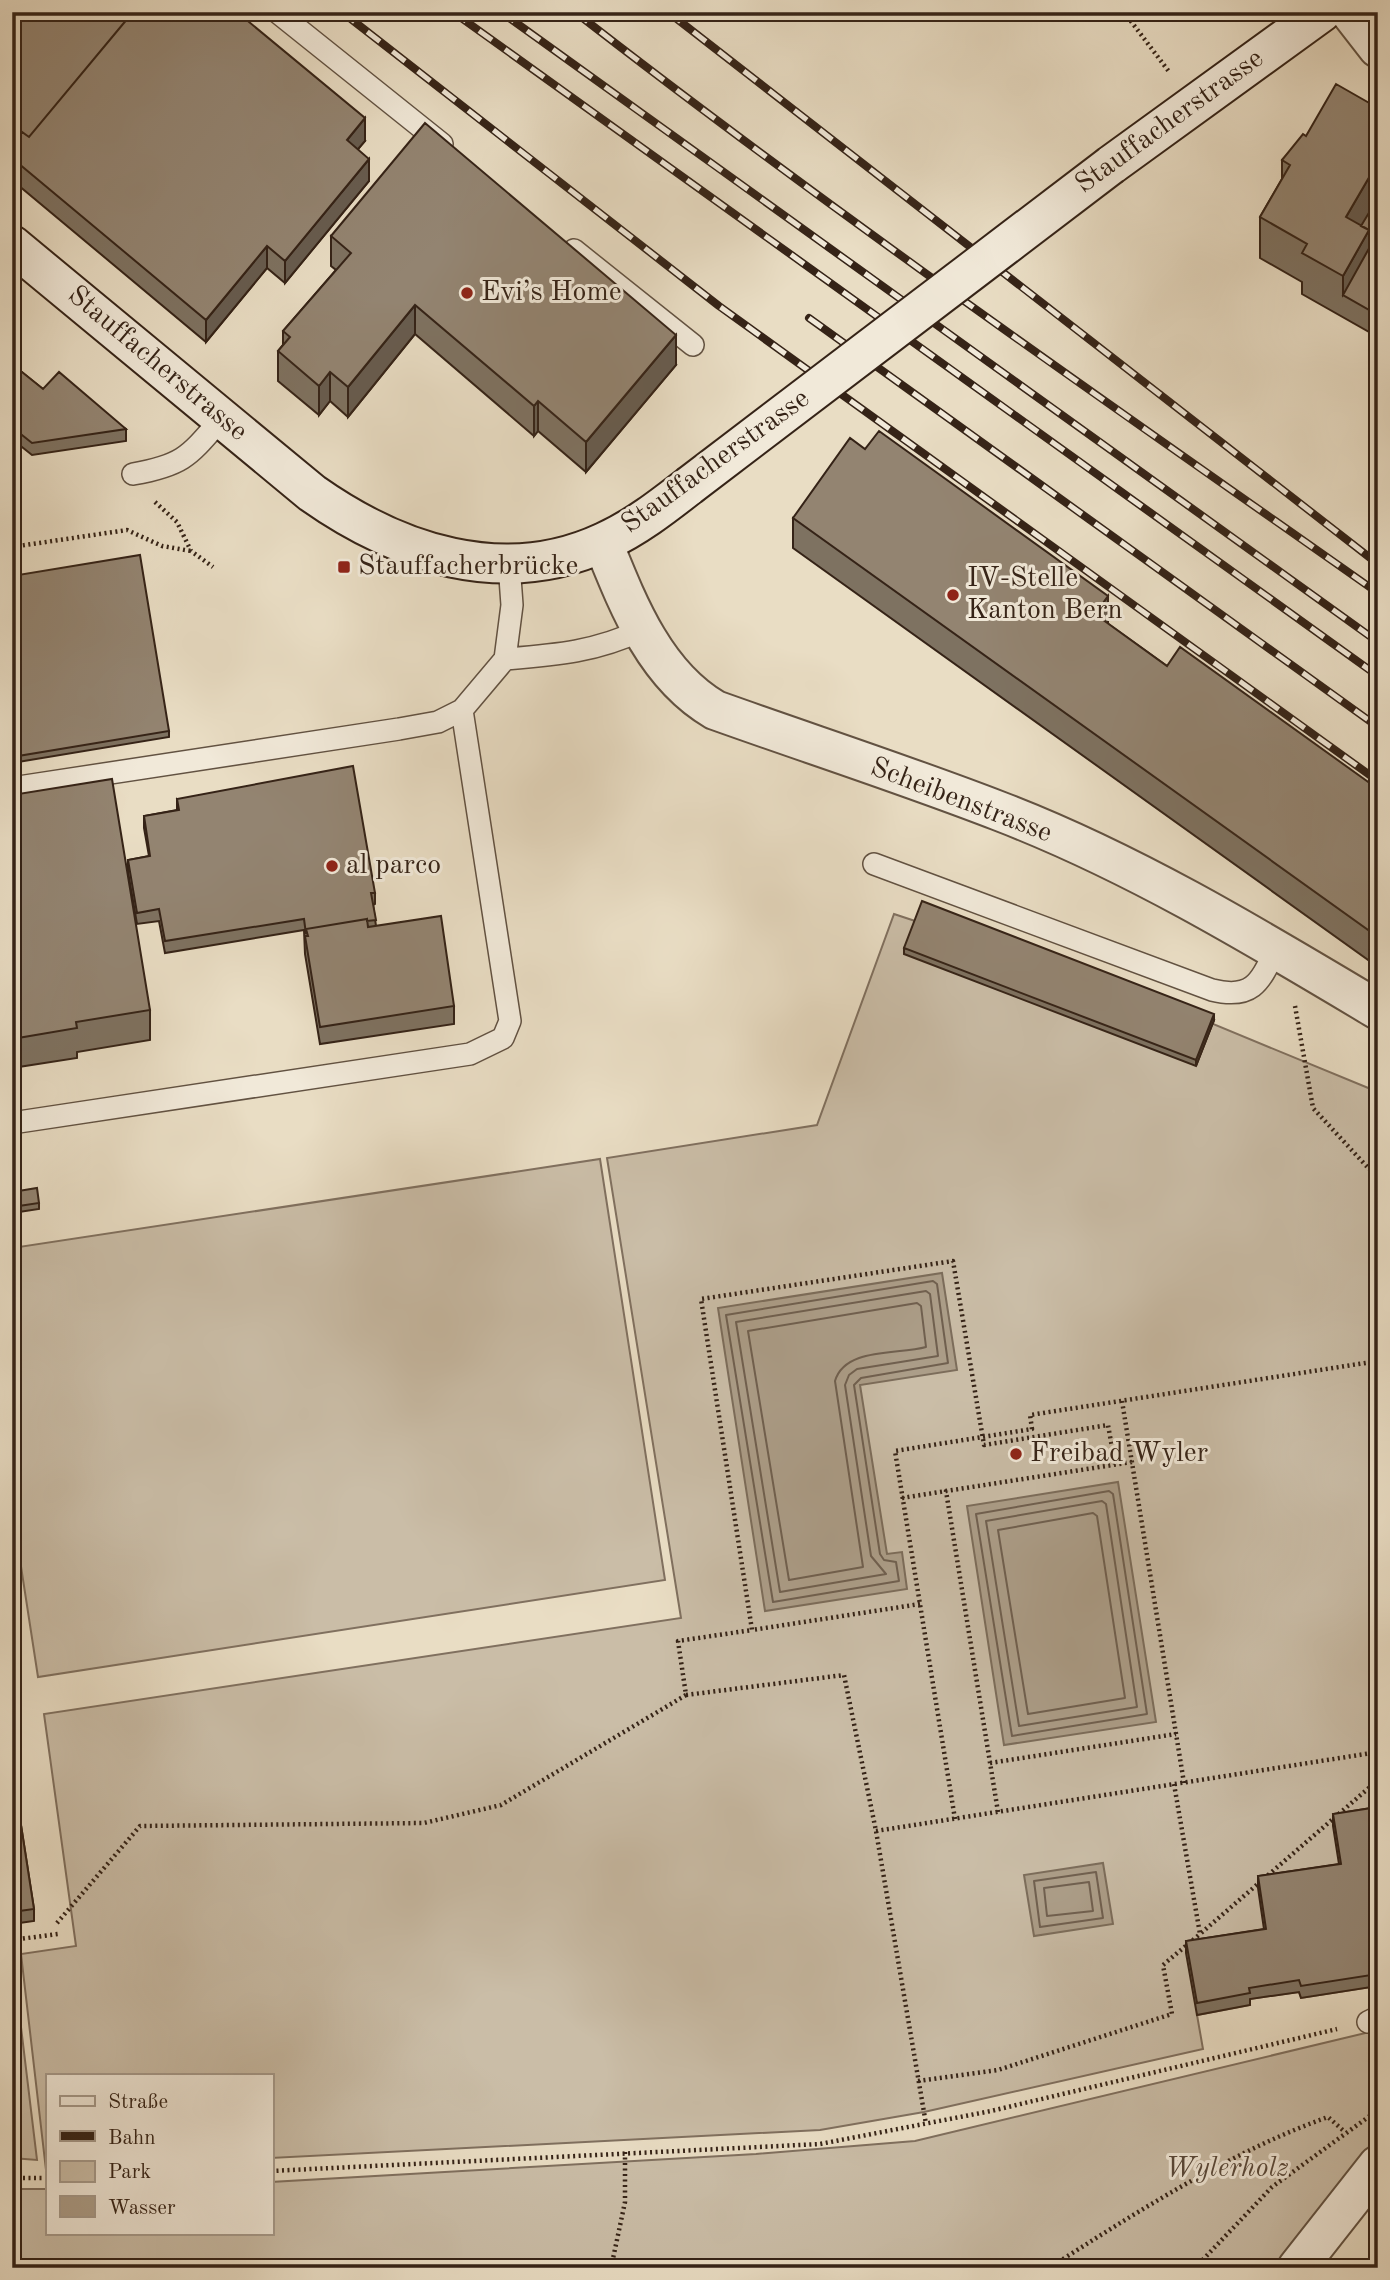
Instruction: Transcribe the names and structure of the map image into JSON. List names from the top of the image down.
{
  "streets": {
    "street": ["Stauffacherstrasse", "Scheibenstrasse"]
  },
  "crossings": [
    ["Stauffacherstrasse", "Scheibenstrasse"]
  ],
  "parks": ["Wylerholz"],
  "places": {
    "other": [
      "Evi’s Home",
      "IV-Stelle Kanton Bern",
      "al parco",
      "Freibad Wyler"
    ],
    "transit": ["Stauffacherbrücke"]
  },
  "legend": [
    "Straße",
    "Bahn",
    "Park",
    "Wasser"
  ]
}
